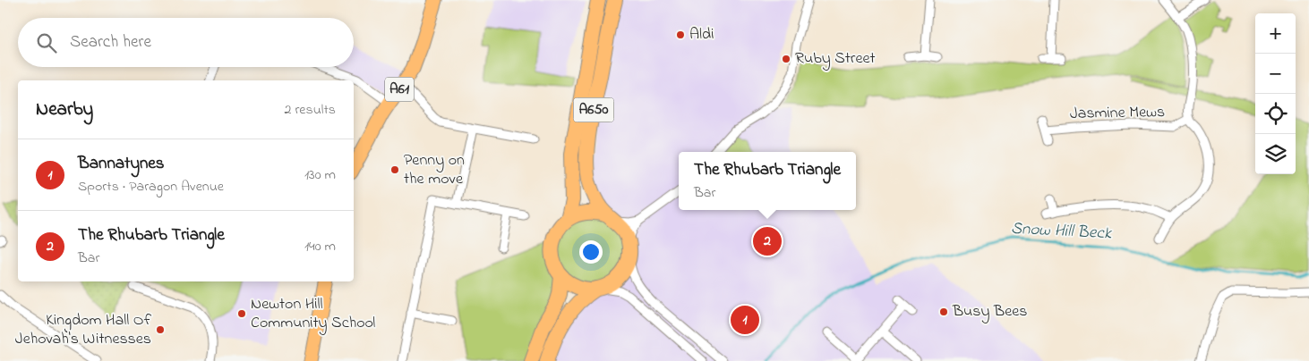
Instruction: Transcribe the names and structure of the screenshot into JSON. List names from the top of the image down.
{
  "streets": {
    "highway": ["A650"],
    "main road": ["A61"],
    "street": ["Jasmine Mews"]
  },
  "water": ["Snow Hill Beck"],
  "places": [
    "Aldi",
    "Ruby Street",
    "Penny on the move",
    "Busy Bees",
    "Newton Hill Community School",
    "Kingdom Hall Of Jehovah's Witnesses"
  ],
  "page": {
    "map_buttons": ["+", "−"],
    "search": "Search here",
    "heading": ["Nearby", "2 results"],
    "list": [
      {
        "mark": "1",
        "name": "Bannatynes",
        "note": "Sports · Paragon Avenue",
        "value": "130 m"
      },
      {
        "mark": "2",
        "name": "The Rhubarb Triangle",
        "note": "Bar",
        "value": "140 m"
      }
    ],
    "popup": ["The Rhubarb Triangle", "Bar"],
    "pins": ["2", "1"]
  }
}
